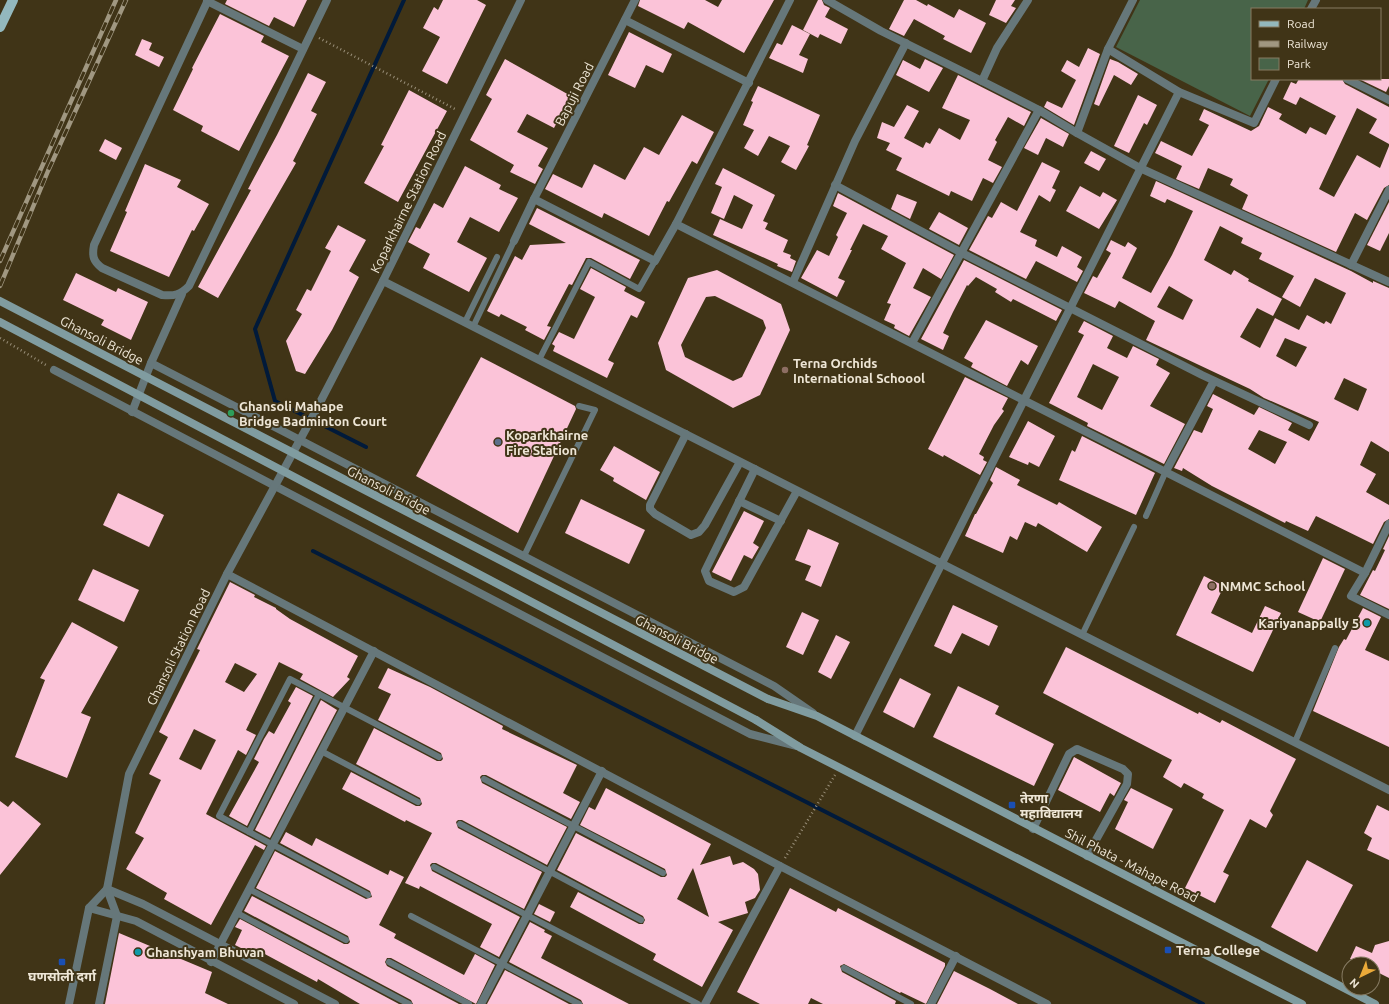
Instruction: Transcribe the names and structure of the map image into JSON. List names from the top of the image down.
{
  "streets": {
    "main road": ["Ghansoli Bridge", "Shil Phata - Mahape Road"],
    "street": ["Bapuji Road", "Koparkhairne Station Road", "Ghansoli Station Road"]
  },
  "crossings": [
    ["Koparkhairne Station Road", "Ghansoli Station Road"],
    ["Ghansoli Bridge", "Shil Phata - Mahape Road"]
  ],
  "places": {
    "other": [
      "Terna Orchids International Schoool",
      "Ghansoli Mahape Bridge Badminton Court",
      "Koparkhairne Fire Station",
      "NMMC School",
      "Kariyanappally 5",
      "Ghanshyam Bhuvan"
    ],
    "transit": ["तेरणा महाविद्यालय", "Terna College", "घणसोली दर्गा"]
  },
  "legend": ["Road", "Railway", "Park"],
  "north": "bottom left"
}
